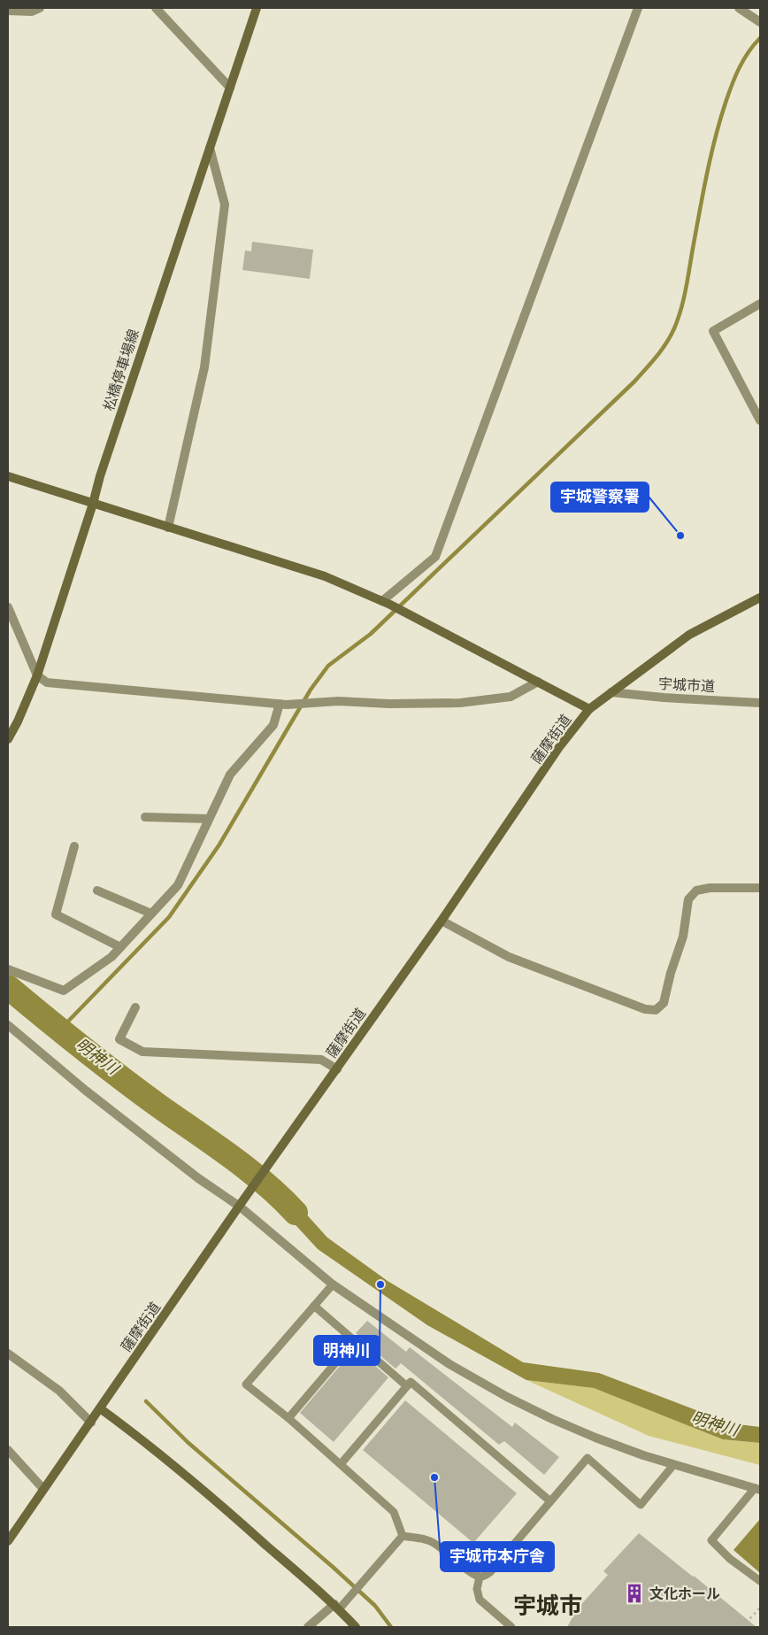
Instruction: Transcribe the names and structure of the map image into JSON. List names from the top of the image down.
{
  "streets": {
    "street": ["松橋停車場線", "宇城市道", "薩摩街道"]
  },
  "crossings": [
    ["宇城市道", "薩摩街道"]
  ],
  "districts": ["宇城市"],
  "water": ["明神川"],
  "places": {
    "other": ["宇城警察署", "明神川", "宇城市本庁舎"],
    "building": ["文化ホール"]
  }
}
